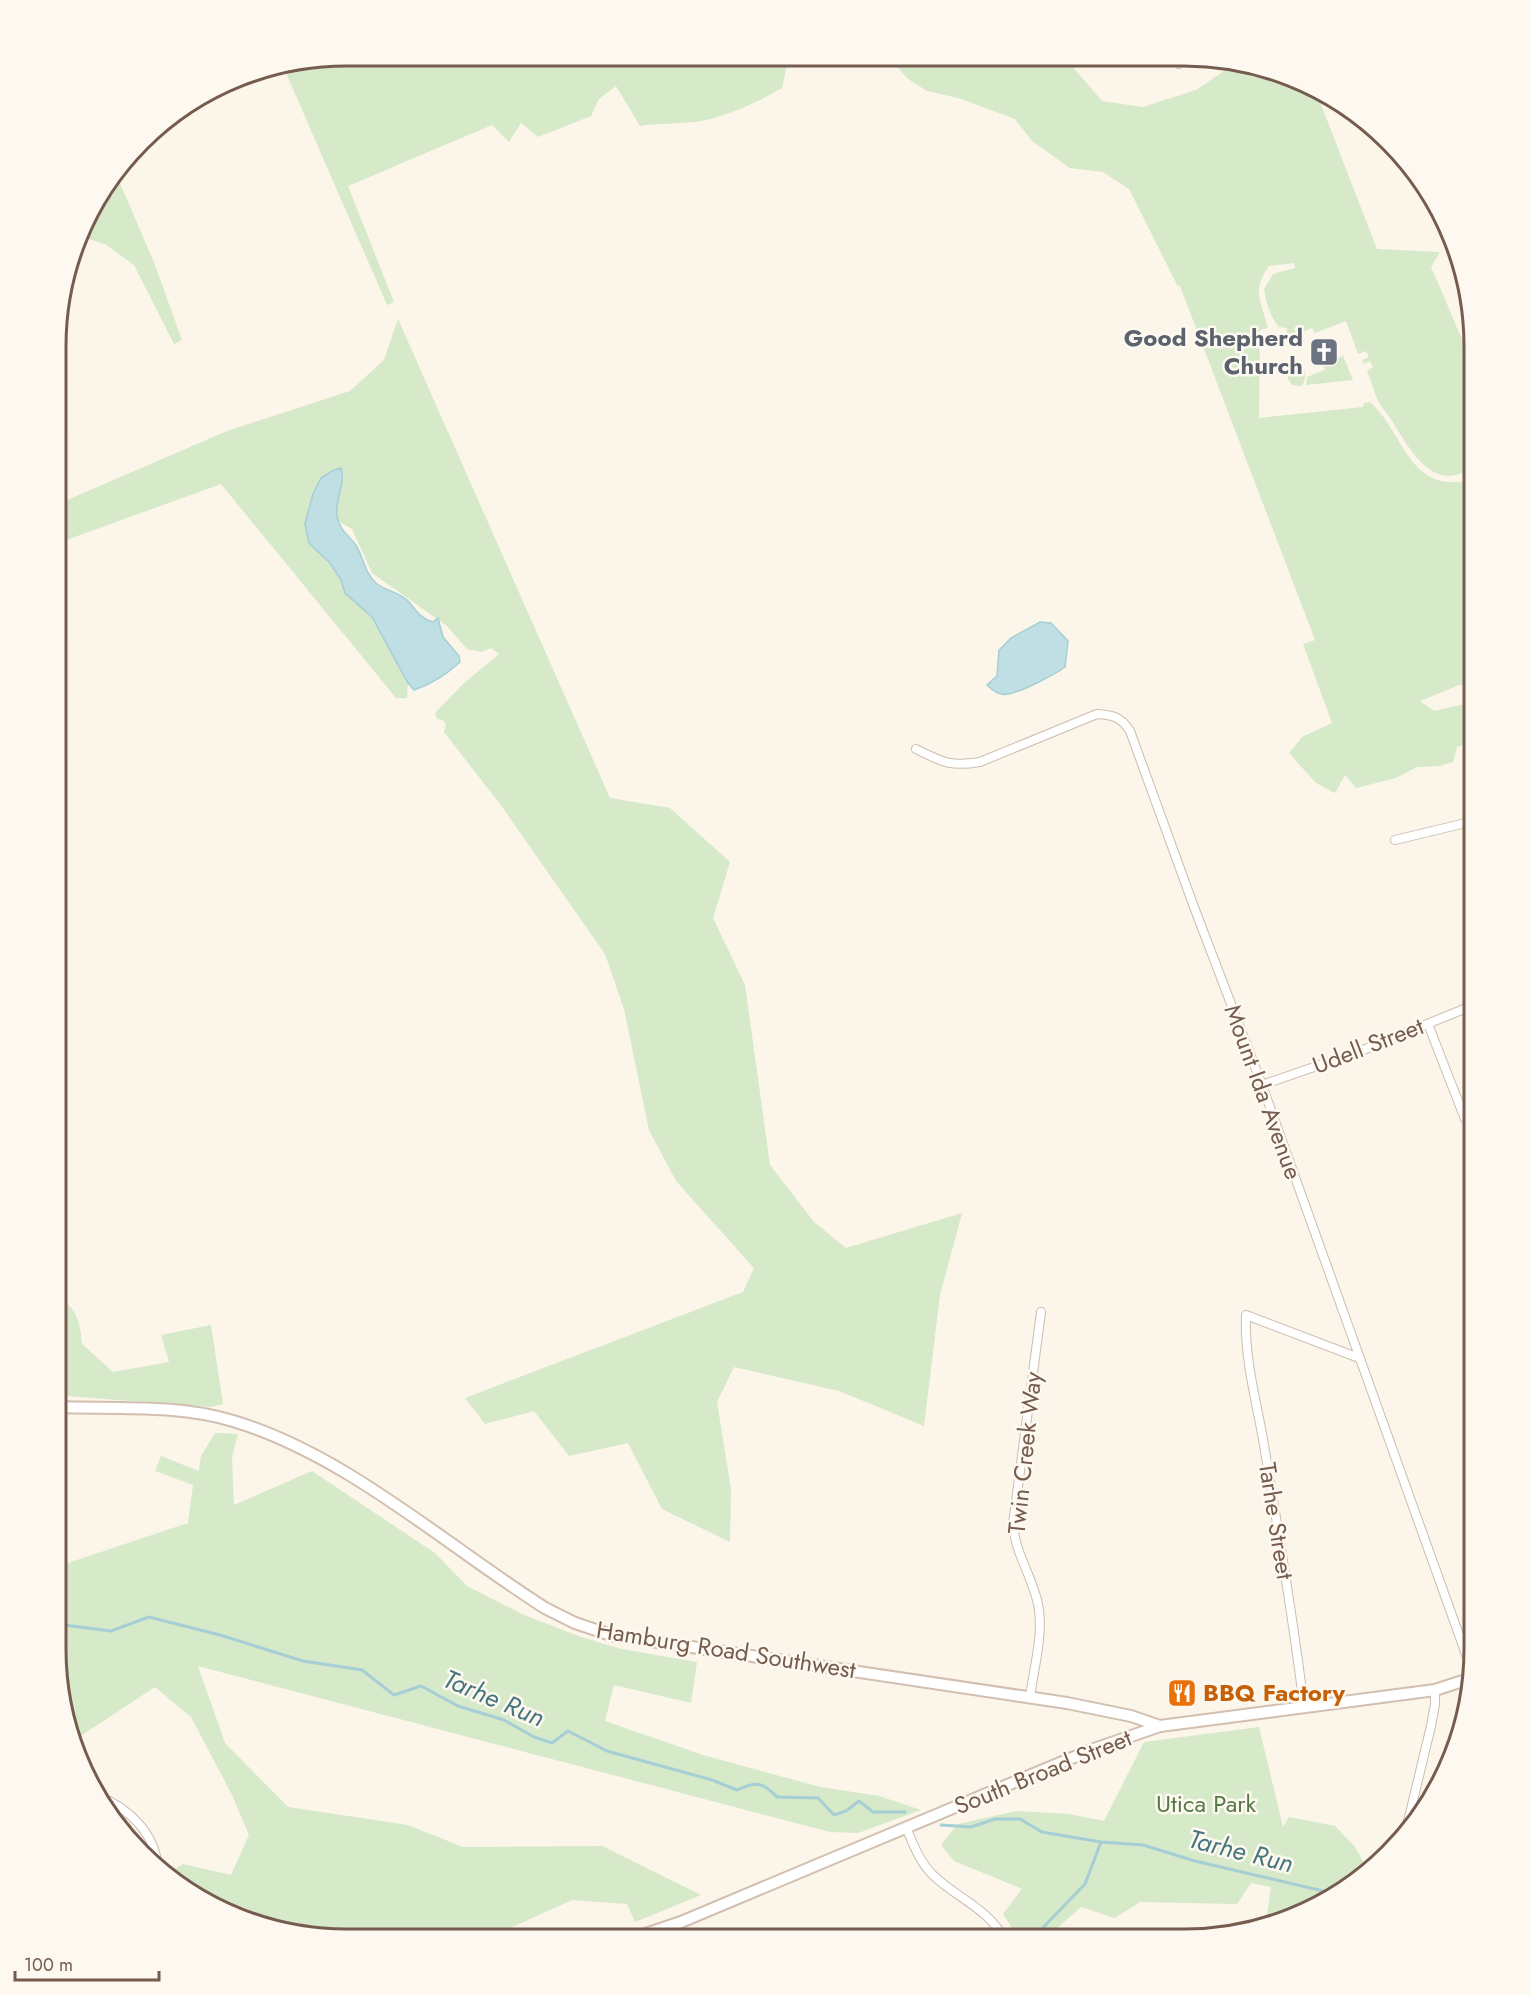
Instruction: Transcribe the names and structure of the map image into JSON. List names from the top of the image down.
{
  "streets": {
    "street": [
      "Udell Street",
      "Mount Ida Avenue",
      "Twin Creek Way",
      "Tarhe Street",
      "Hamburg Road Southwest",
      "South Broad Street"
    ]
  },
  "crossings": [
    ["Udell Street", "Mount Ida Avenue"],
    ["Mount Ida Avenue", "Tarhe Street"],
    ["Twin Creek Way", "Hamburg Road Southwest"],
    ["Tarhe Street", "South Broad Street"],
    ["Hamburg Road Southwest", "South Broad Street"]
  ],
  "water": ["Tarhe Run"],
  "parks": ["Utica Park"],
  "places": {
    "church": ["Good Shepherd Church"],
    "restaurant": ["BBQ Factory"]
  },
  "scale_bar": "100 m"
}
